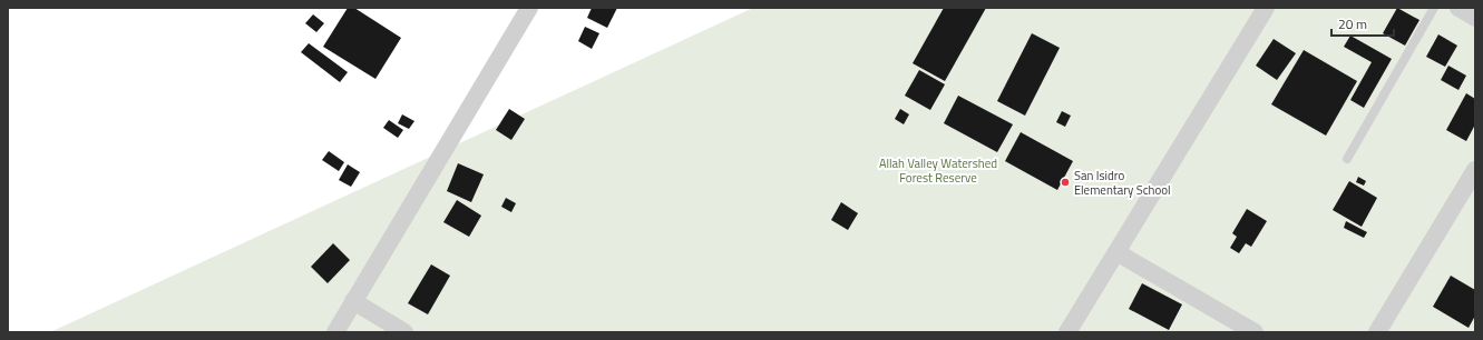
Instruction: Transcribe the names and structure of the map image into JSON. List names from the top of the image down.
{
  "parks": ["Allah Valley Watershed Forest Reserve"],
  "places": ["San Isidro Elementary School"],
  "scale_bar": "20 m"
}
